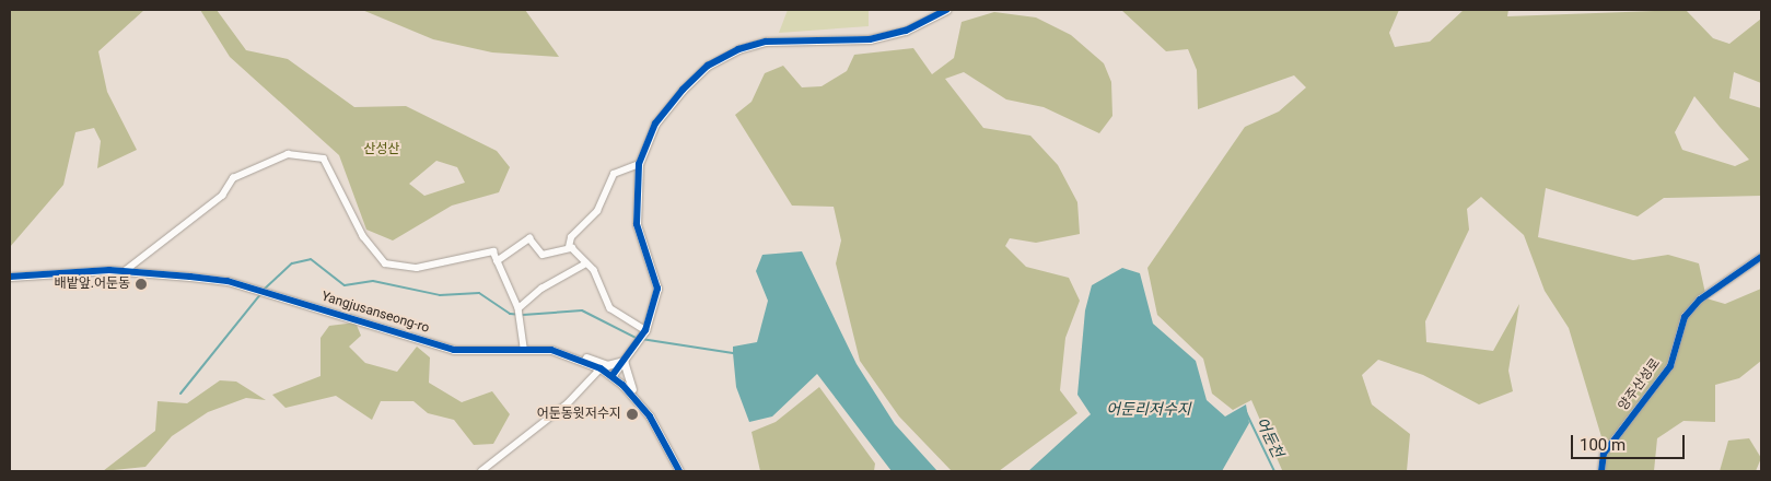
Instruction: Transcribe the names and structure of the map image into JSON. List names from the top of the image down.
{
  "streets": {
    "street": ["Yangjusanseong-ro", "양주산성로"]
  },
  "water": ["어둔리저수지", "어둔천"],
  "parks": ["산성산"],
  "places": ["배밭앞.어둔동", "어둔동윗저수지"],
  "scale_bar": "100 m"
}
